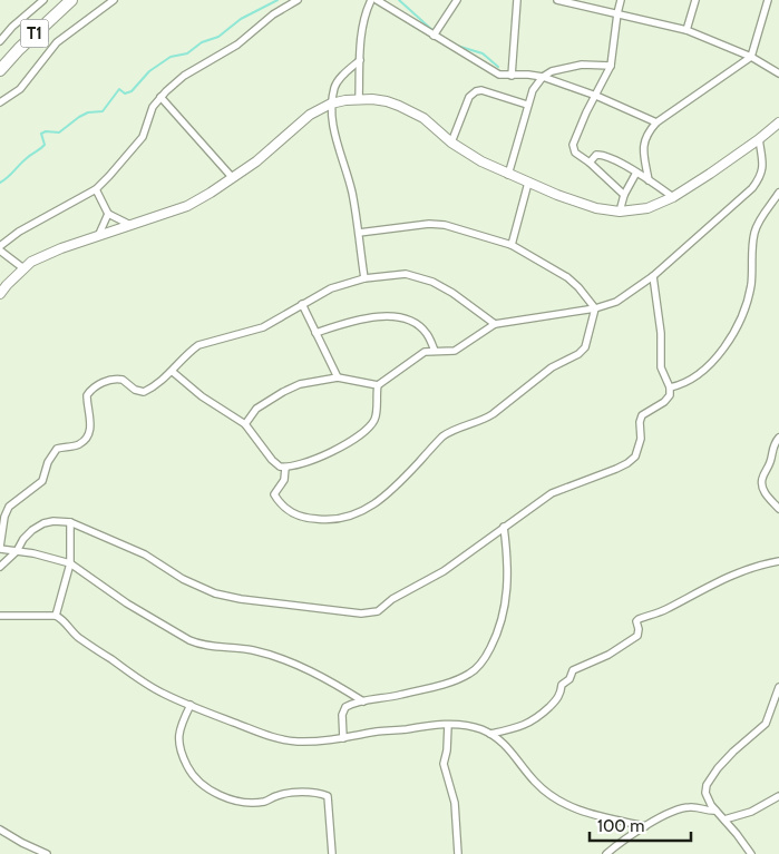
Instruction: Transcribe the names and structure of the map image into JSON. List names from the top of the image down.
{
  "streets": {
    "highway": ["T1"]
  },
  "scale_bar": "100 m"
}
